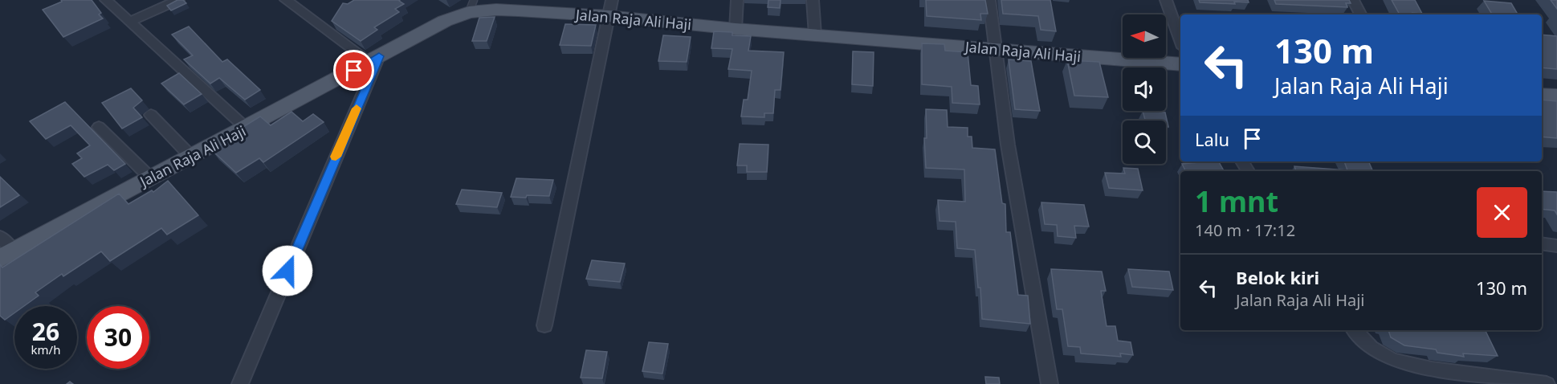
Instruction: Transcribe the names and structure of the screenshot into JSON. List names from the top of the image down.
{
  "streets": {
    "main road": ["Jalan Raja Ali Haji"]
  },
  "north": "left",
  "page": {
    "turn": ["130 m", "Jalan Raja Ali Haji"],
    "then": "Lalu",
    "heading": ["1 mnt", "140 m · 17:12"],
    "list": [
      {
        "name": "Belok kiri",
        "note": "Jalan Raja Ali Haji",
        "value": "130 m"
      }
    ],
    "speed": "26 km/h",
    "limit": "30"
  }
}
